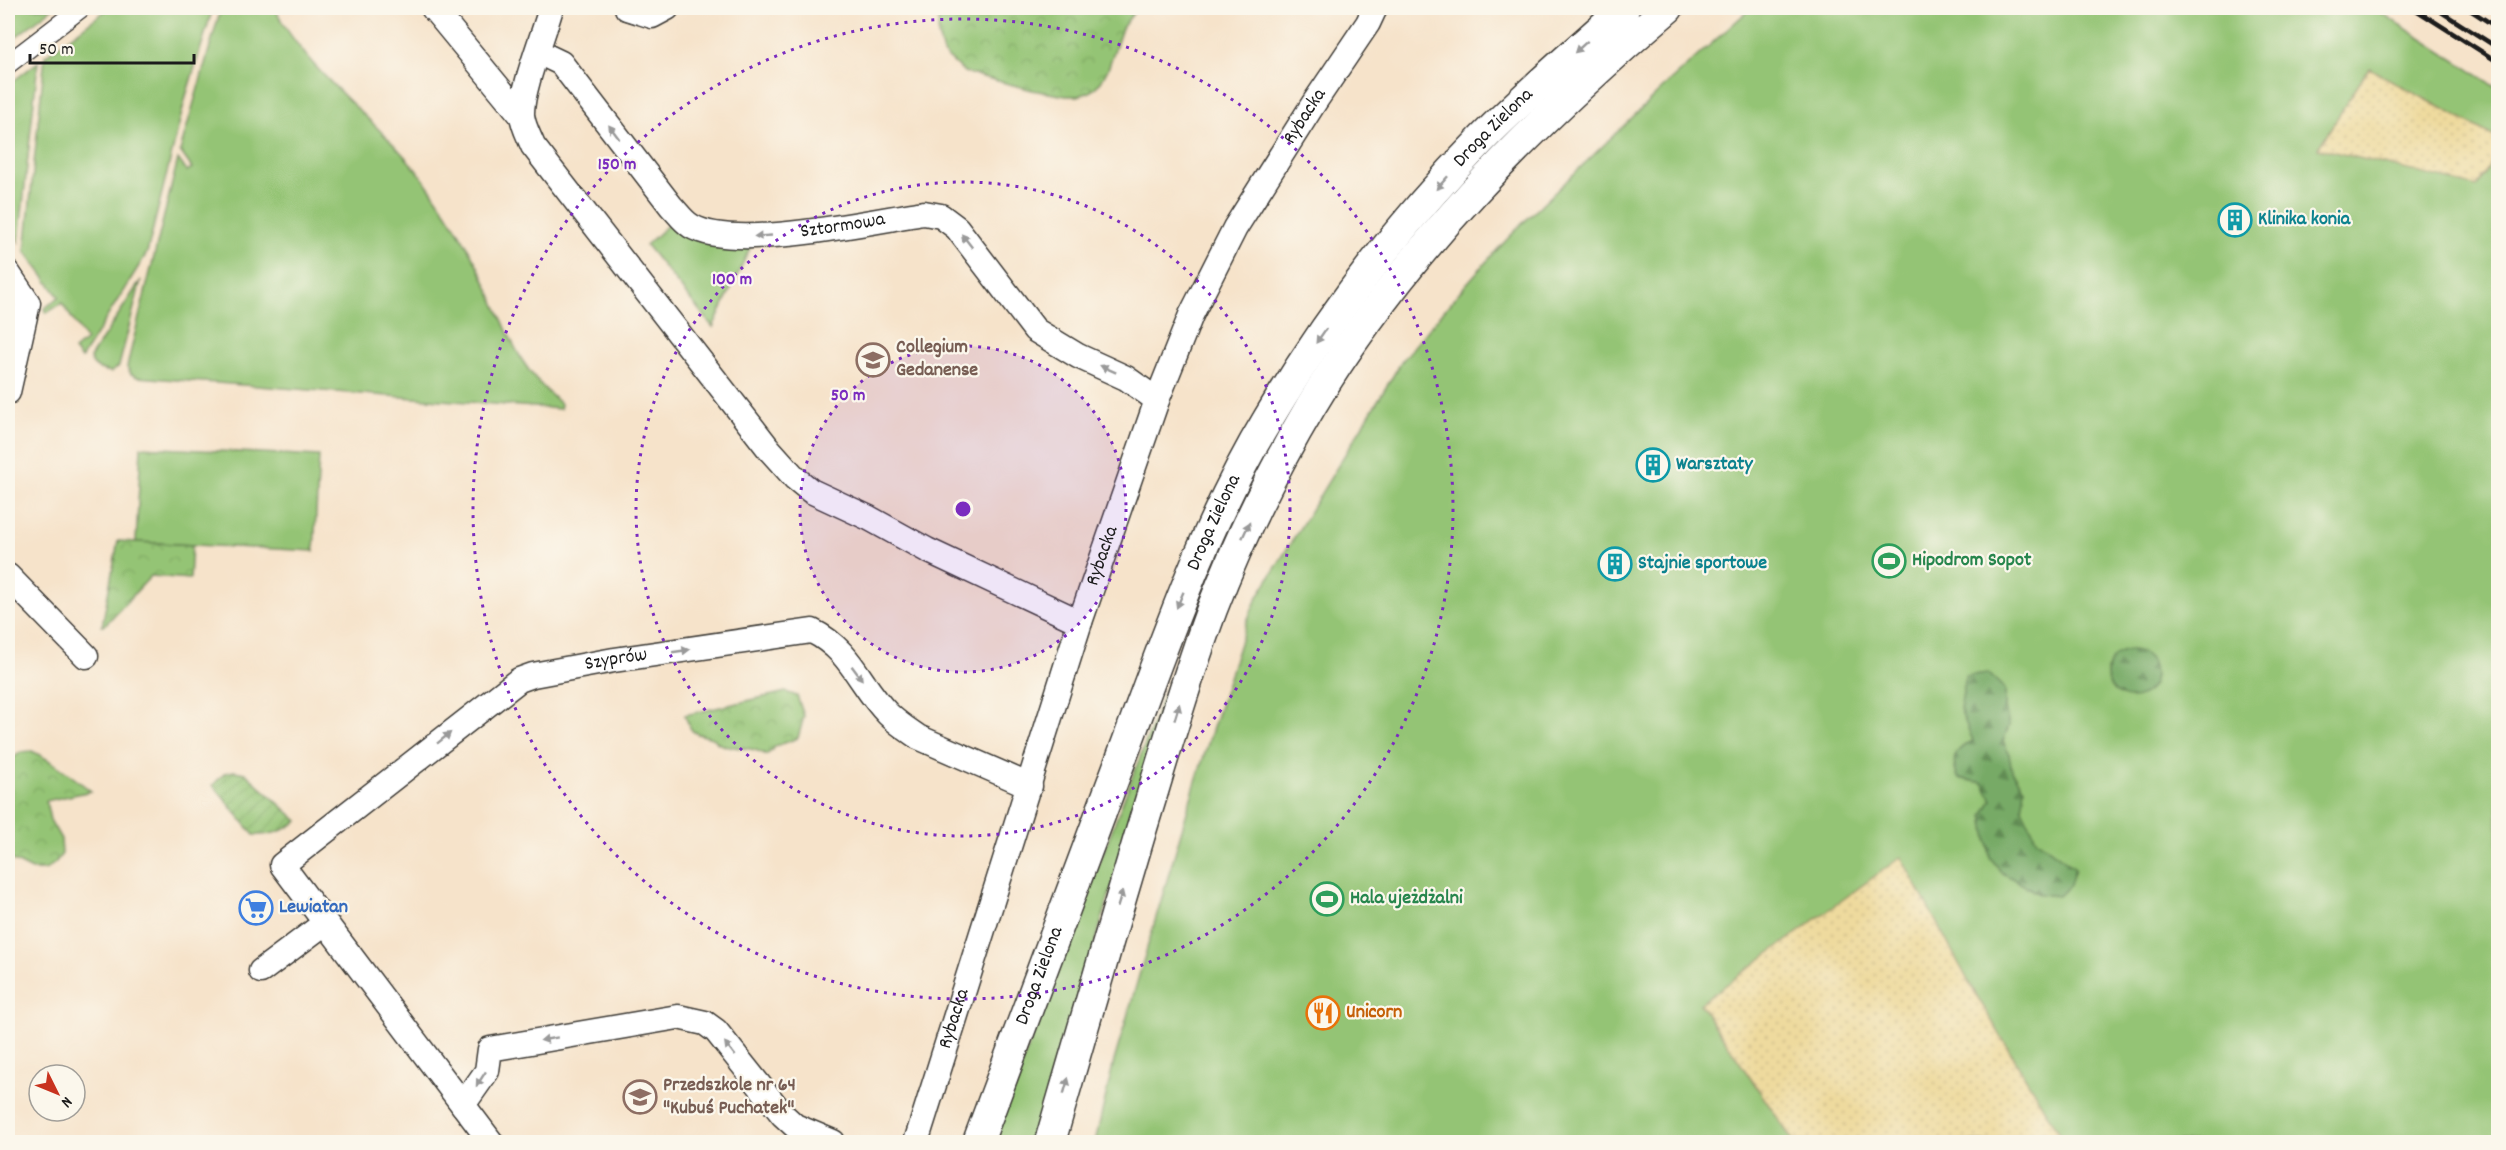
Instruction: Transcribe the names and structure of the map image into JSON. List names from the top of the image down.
{
  "streets": {
    "street": [
      "Rybacka",
      "Droga Zielona",
      "Sztormowa",
      "Szyprów"
    ]
  },
  "crossings": [
    ["Rybacka", "Sztormowa"],
    ["Rybacka", "Szyprów"]
  ],
  "places": {
    "building": ["Klinika konia", "Warsztaty", "Stajnie sportowe"],
    "school or university": ["Collegium Gedanense", "Przedszkole nr 64 \"Kubuś Puchatek\""],
    "sports": ["Hipodrom Sopot", "Hala ujeżdżalni"],
    "supermarket": ["Lewiatan"],
    "restaurant": ["Unicorn"]
  },
  "scale_bar": "50 m",
  "north": "bottom right",
  "rings": ["150 m", "100 m", "50 m"]
}
